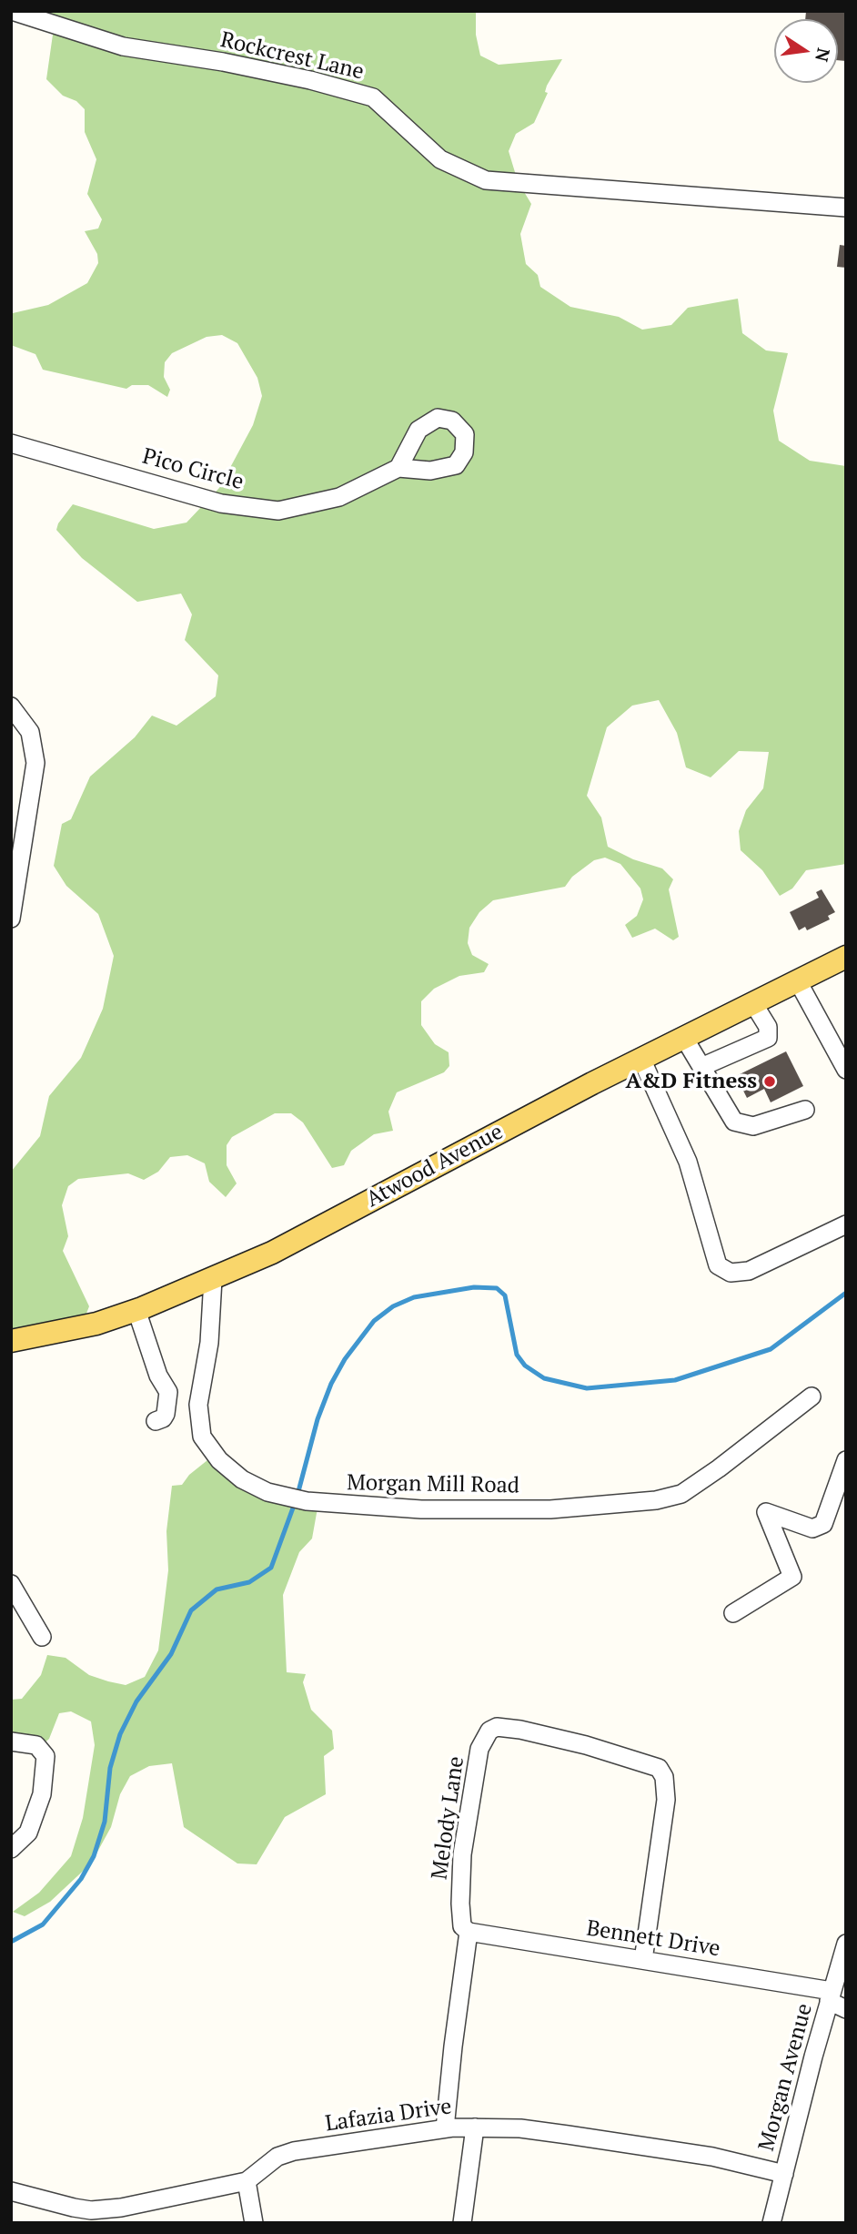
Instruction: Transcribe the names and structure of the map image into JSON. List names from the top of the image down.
{
  "streets": {
    "main road": ["Atwood Avenue"],
    "street": [
      "Rockcrest Lane",
      "Pico Circle",
      "Morgan Mill Road",
      "Melody Lane",
      "Bennett Drive",
      "Morgan Avenue",
      "Lafazia Drive"
    ]
  },
  "crossings": [
    ["Atwood Avenue", "Morgan Mill Road"],
    ["Melody Lane", "Bennett Drive"],
    ["Melody Lane", "Lafazia Drive"],
    ["Bennett Drive", "Morgan Avenue"],
    ["Morgan Avenue", "Lafazia Drive"]
  ],
  "places": ["A&D Fitness"],
  "north": "right"
}
